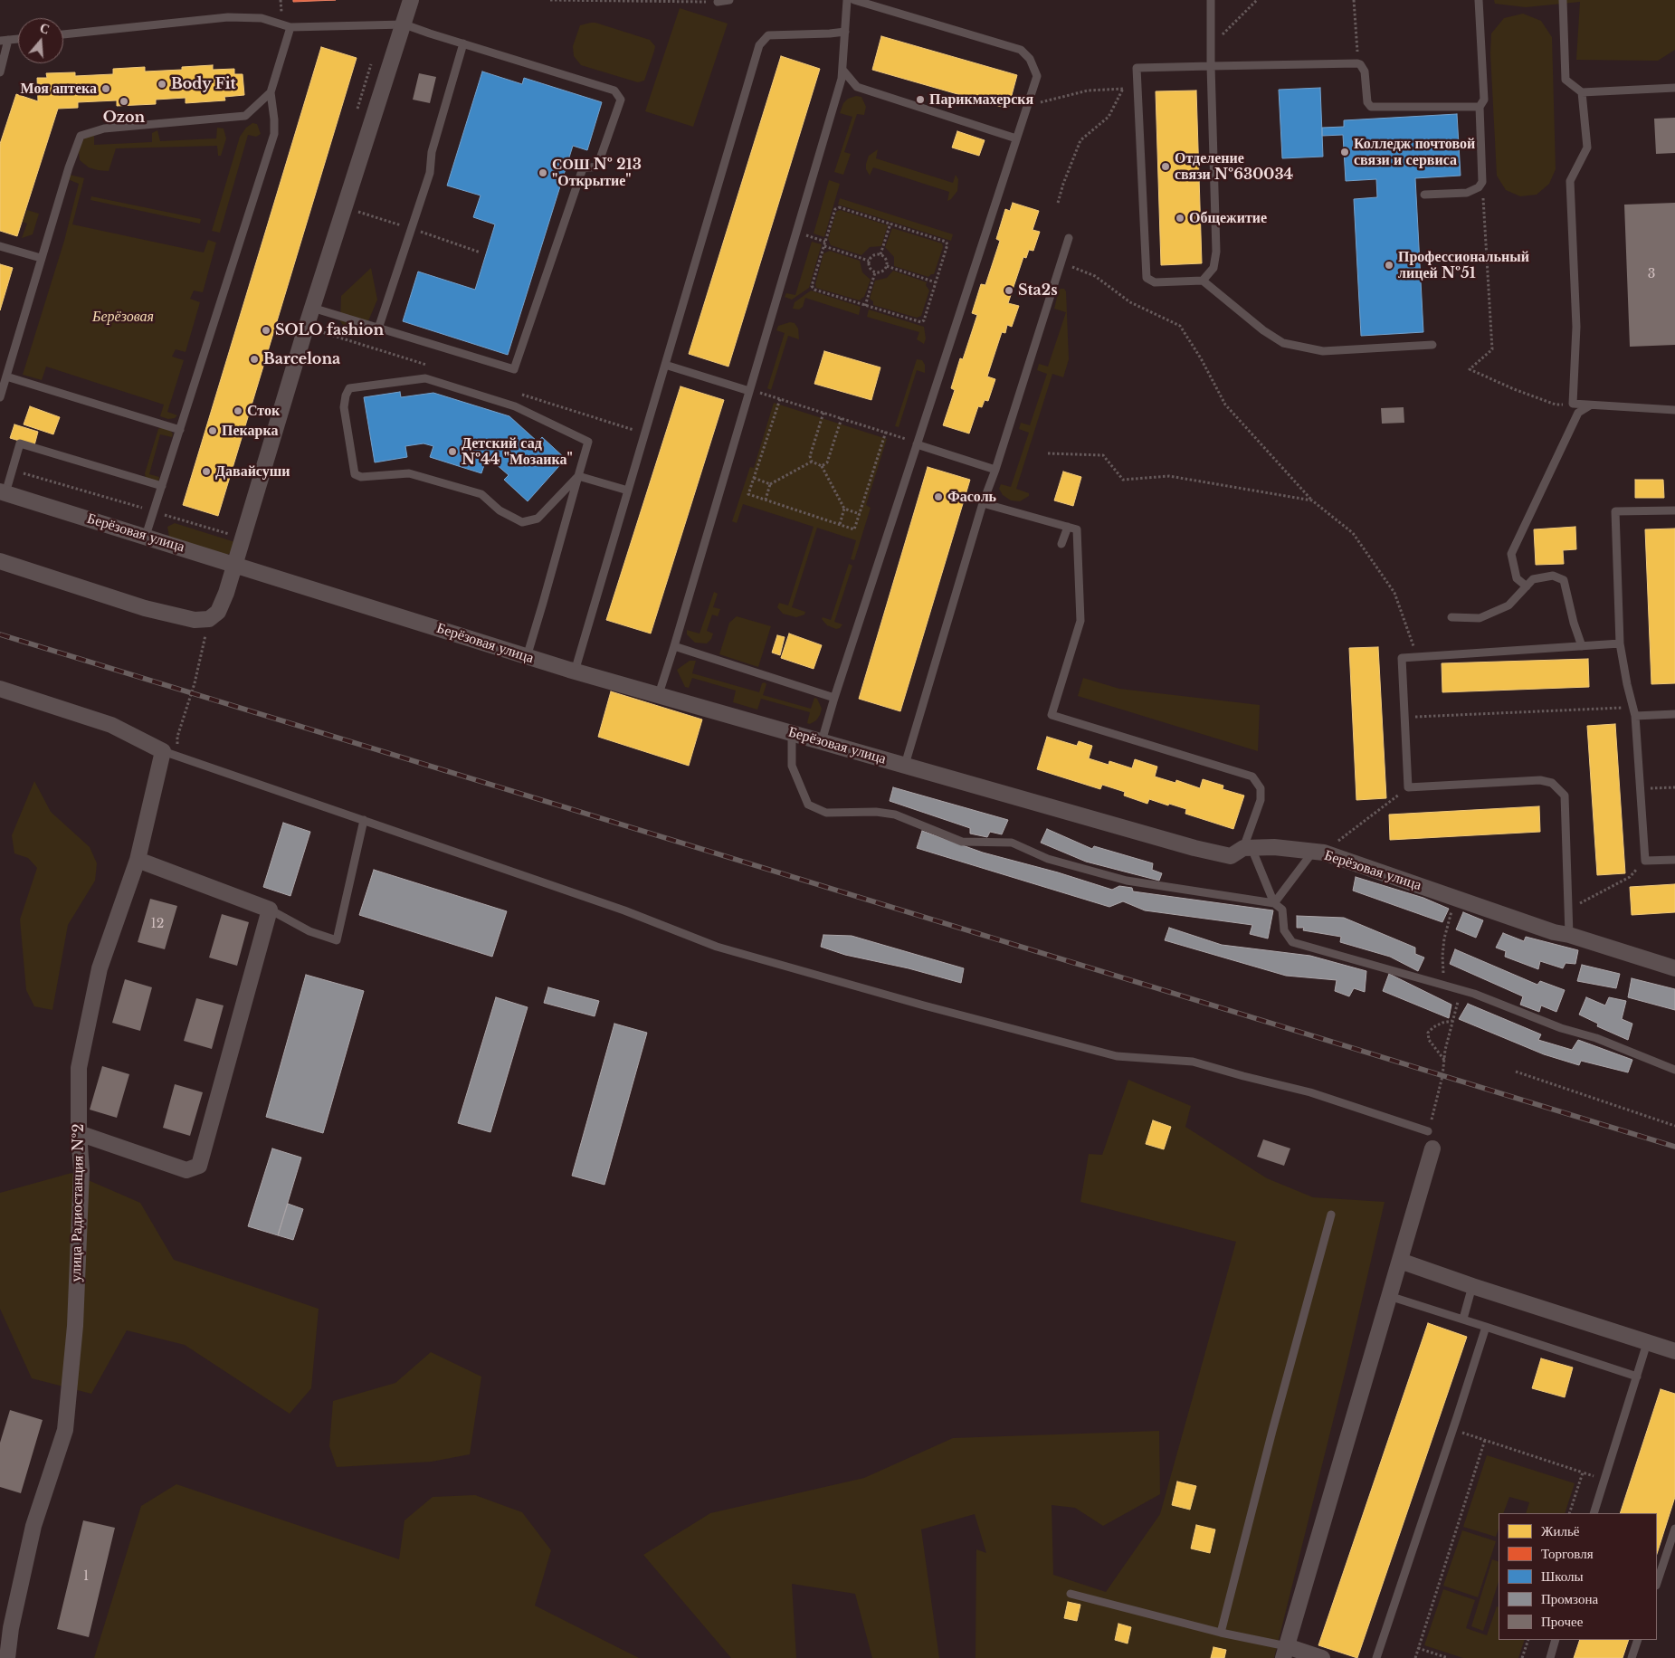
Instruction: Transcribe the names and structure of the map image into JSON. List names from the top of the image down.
{
  "streets": {
    "street": ["Берёзовая улица", "улица Радиостанция №2"]
  },
  "parks": ["Берёзовая"],
  "places": [
    "Body Fit",
    "Моя аптека",
    "Парикмахерскя",
    "Ozon",
    "Колледж почтовой связи и сервиса",
    "Отделение связи №630034",
    "СОШ № 213 \"Открытие\"",
    "Общежитие",
    "Профессиональный лицей №51",
    "Sta2s",
    "SOLO fashion",
    "Barcelona",
    "Сток",
    "Пекарка",
    "Детский сад №44 \"Мозаика\"",
    "Давайсуши",
    "Фасоль"
  ],
  "house_numbers": ["3", "12", "1"],
  "legend": [
    "Жильё",
    "Торговля",
    "Школы",
    "Промзона",
    "Прочее"
  ],
  "north": "top"
}
